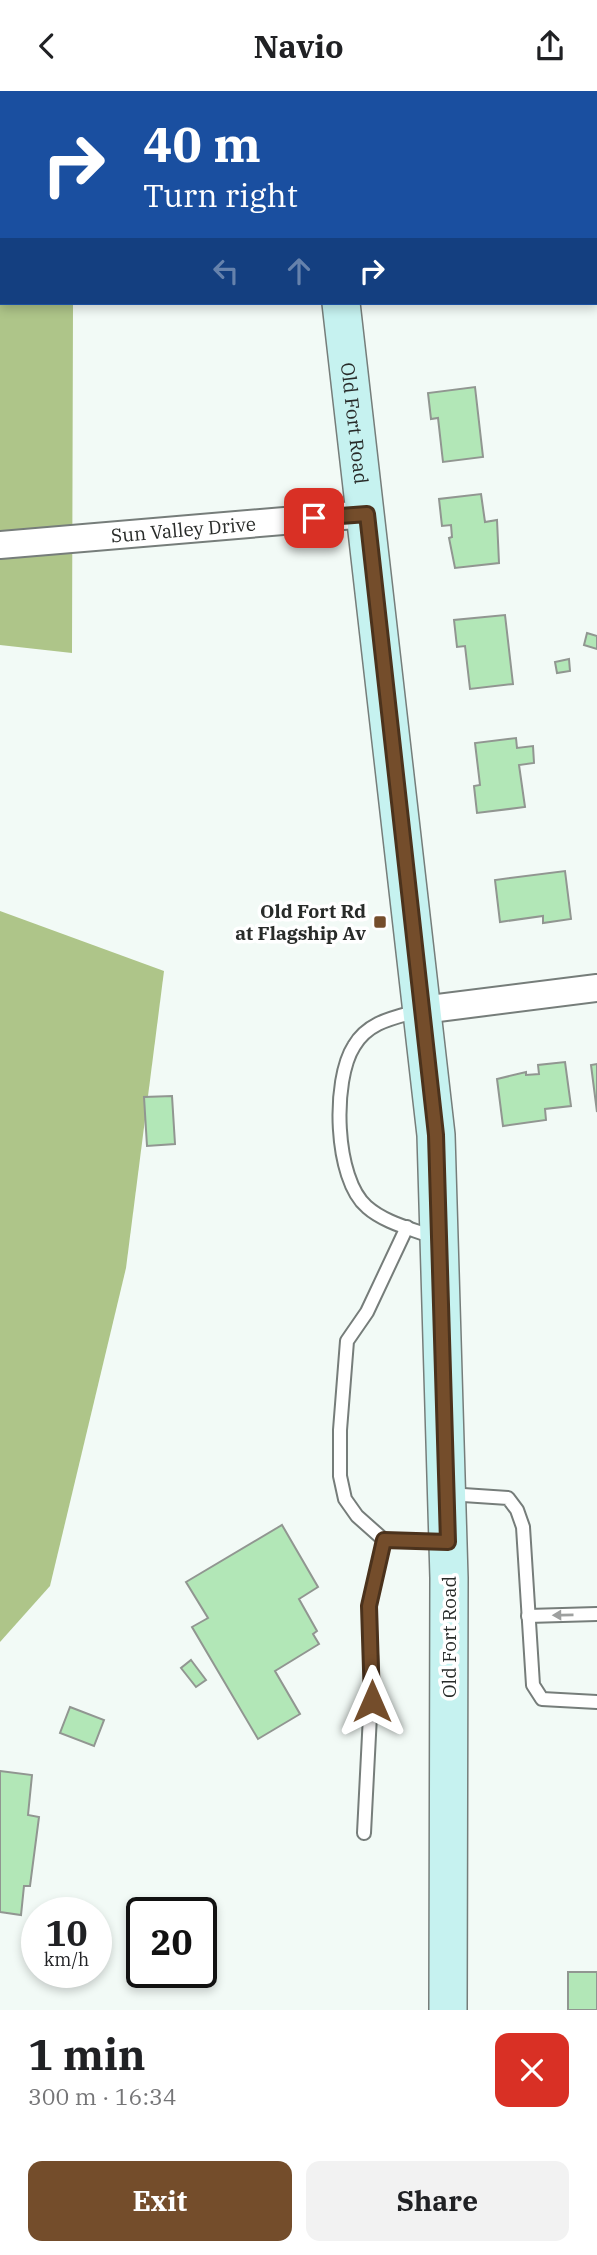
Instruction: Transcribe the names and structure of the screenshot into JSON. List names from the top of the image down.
{
  "streets": {
    "main road": ["Old Fort Road"],
    "street": ["Sun Valley Drive"]
  },
  "crossings": [
    ["Old Fort Road", "Sun Valley Drive"]
  ],
  "places": {
    "transit": ["Old Fort Rd at Flagship Av"]
  },
  "page": {
    "header": "Navio",
    "turn": ["40 m", "Turn right"],
    "speed": "10 km/h",
    "limit": "20",
    "heading": ["1 min", "300 m · 16:34"],
    "buttons": ["Exit", "Share"]
  }
}
